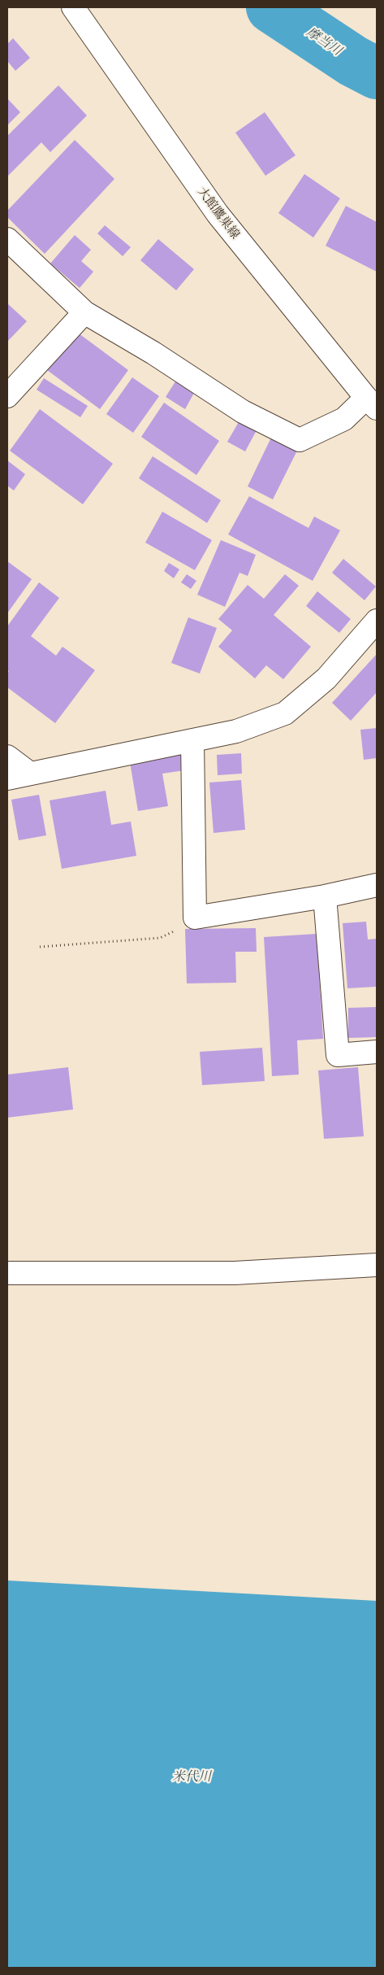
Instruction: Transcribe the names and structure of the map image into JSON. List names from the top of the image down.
{
  "streets": {
    "street": ["大館鷹巣線"]
  },
  "water": ["摩当川", "米代川"]
}
